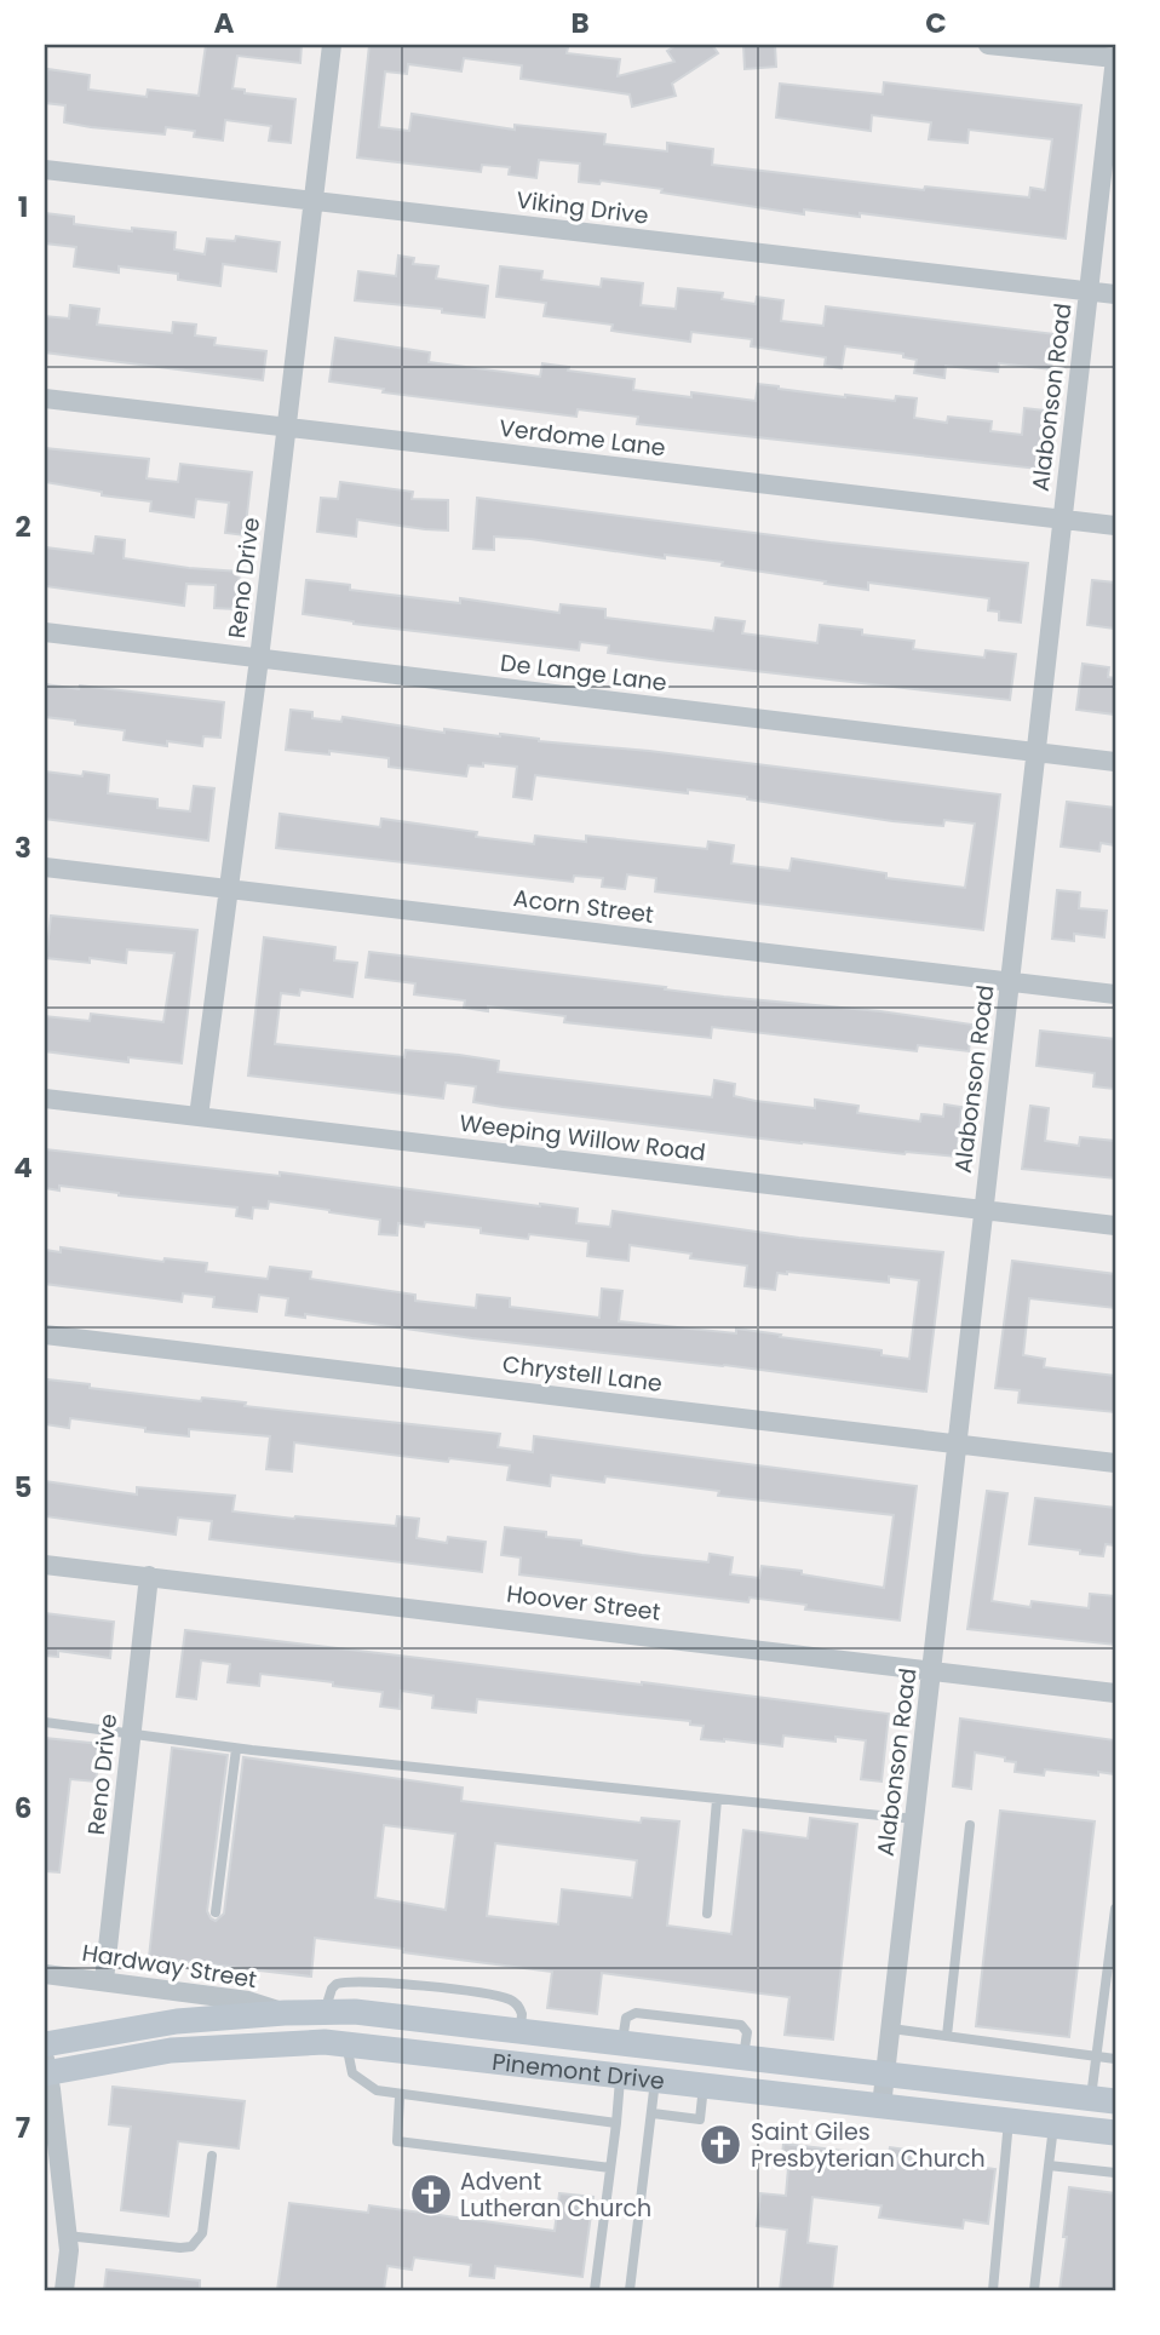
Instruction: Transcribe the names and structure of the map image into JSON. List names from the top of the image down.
{
  "streets": {
    "main road": ["Pinemont Drive"],
    "street": [
      "Viking Drive",
      "Alabonson Road",
      "Verdome Lane",
      "Reno Drive",
      "De Lange Lane",
      "Acorn Street",
      "Weeping Willow Road",
      "Chrystell Lane",
      "Hoover Street",
      "Hardway Street"
    ]
  },
  "crossings": [
    ["Viking Drive", "Alabonson Road"],
    ["Viking Drive", "Reno Drive"],
    ["Alabonson Road", "Verdome Lane"],
    ["Alabonson Road", "De Lange Lane"],
    ["Alabonson Road", "Acorn Street"],
    ["Alabonson Road", "Weeping Willow Road"],
    ["Alabonson Road", "Chrystell Lane"],
    ["Alabonson Road", "Hoover Street"],
    ["Alabonson Road", "Pinemont Drive"],
    ["Verdome Lane", "Reno Drive"],
    ["Reno Drive", "De Lange Lane"],
    ["Reno Drive", "Acorn Street"],
    ["Reno Drive", "Weeping Willow Road"],
    ["Reno Drive", "Hoover Street"],
    ["Reno Drive", "Hardway Street"],
    ["Hardway Street", "Pinemont Drive"]
  ],
  "places": {
    "church": ["Saint Giles Presbyterian Church", "Advent Lutheran Church"]
  },
  "grid": {
    "columns": ["A", "B", "C"],
    "rows": [
      "1",
      "2",
      "3",
      "4",
      "5",
      "6",
      "7"
    ]
  }
}
